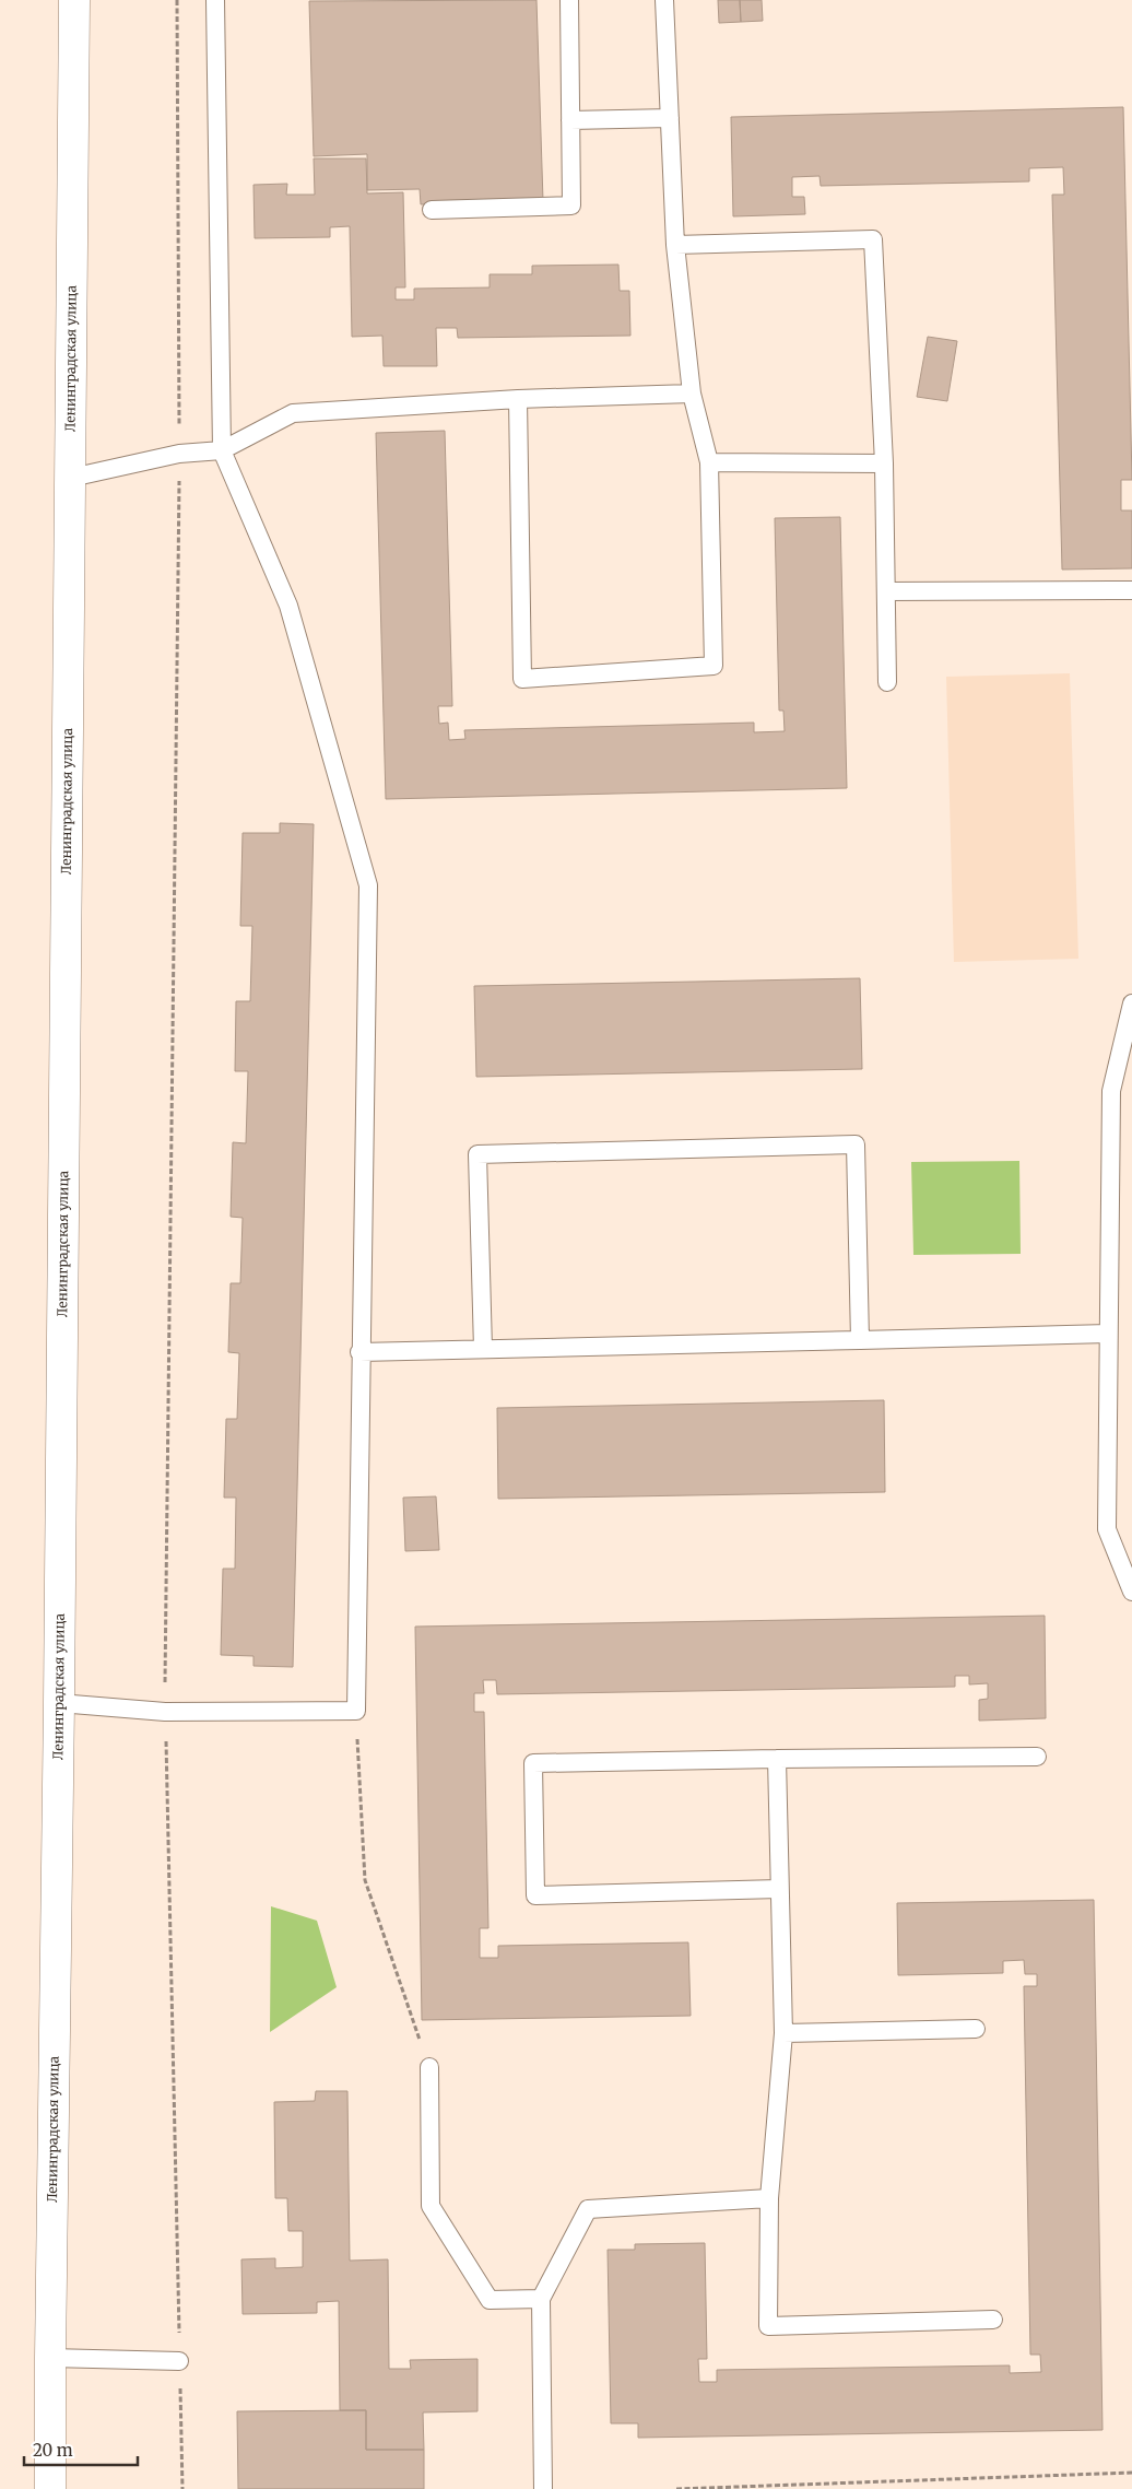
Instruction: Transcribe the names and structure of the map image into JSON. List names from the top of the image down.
{
  "streets": {
    "street": ["Ленинградская улица"]
  },
  "scale_bar": "20 m"
}
